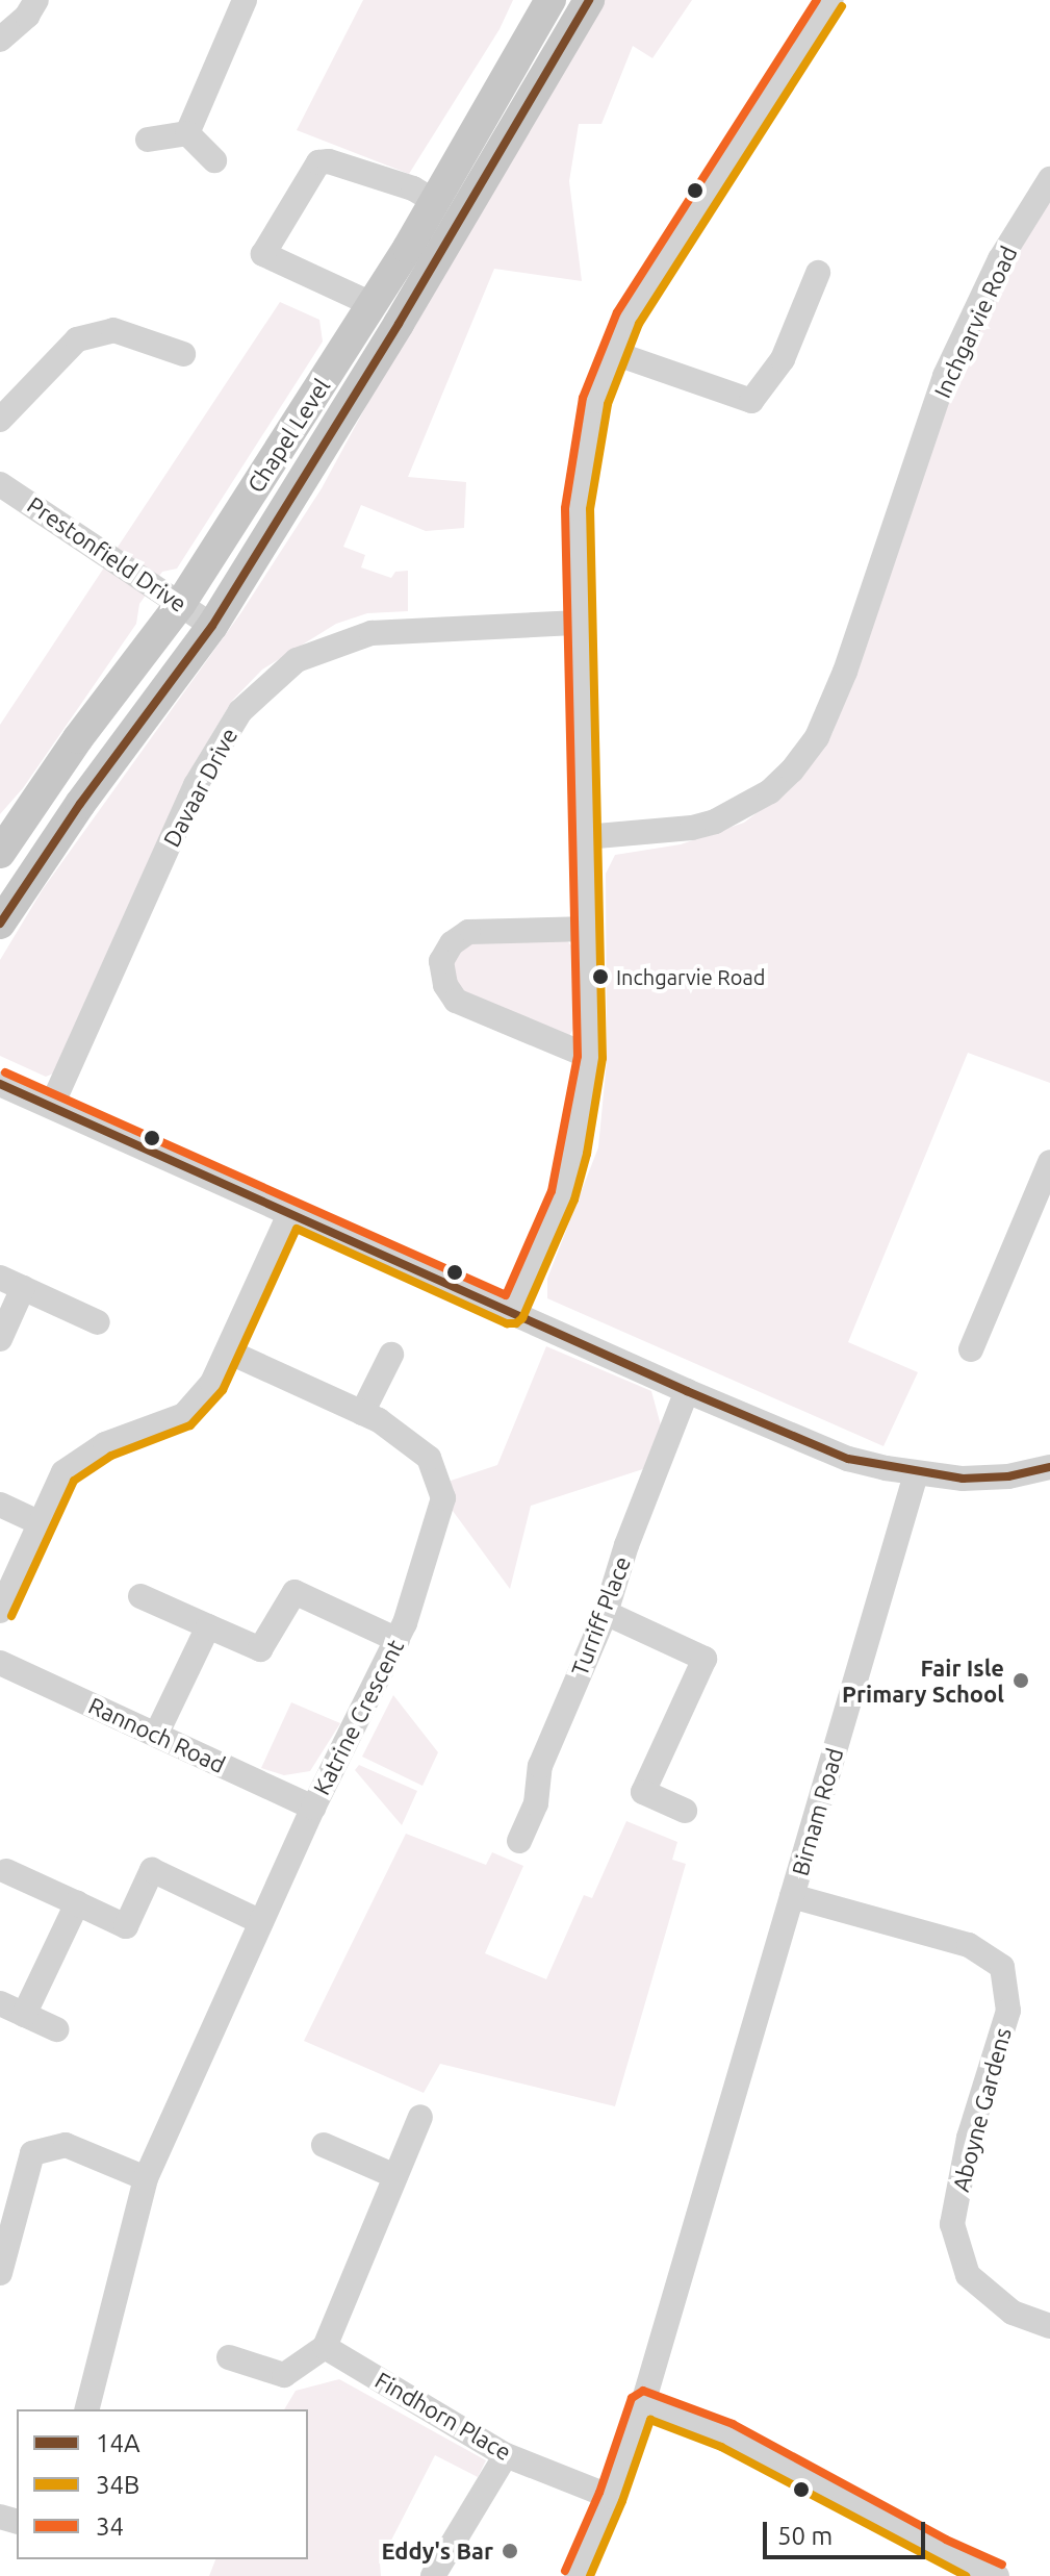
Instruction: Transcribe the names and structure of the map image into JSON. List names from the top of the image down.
{
  "streets": {
    "main road": ["Chapel Level"],
    "street": [
      "Inchgarvie Road",
      "Prestonfield Drive",
      "Davaar Drive",
      "Turriff Place",
      "Katrine Crescent",
      "Rannoch Road",
      "Birnam Road",
      "Aboyne Gardens",
      "Findhorn Place"
    ]
  },
  "crossings": [
    ["Chapel Level", "Prestonfield Drive"],
    ["Katrine Crescent", "Rannoch Road"],
    ["Birnam Road", "Aboyne Gardens"],
    ["Birnam Road", "Findhorn Place"]
  ],
  "places": ["Inchgarvie Road", "Fair Isle Primary School", "Eddy's Bar"],
  "lines": ["transit line 14A", "transit line 34", "transit line 34B"],
  "legend": ["14A", "34B", "34"],
  "scale_bar": "50 m"
}
